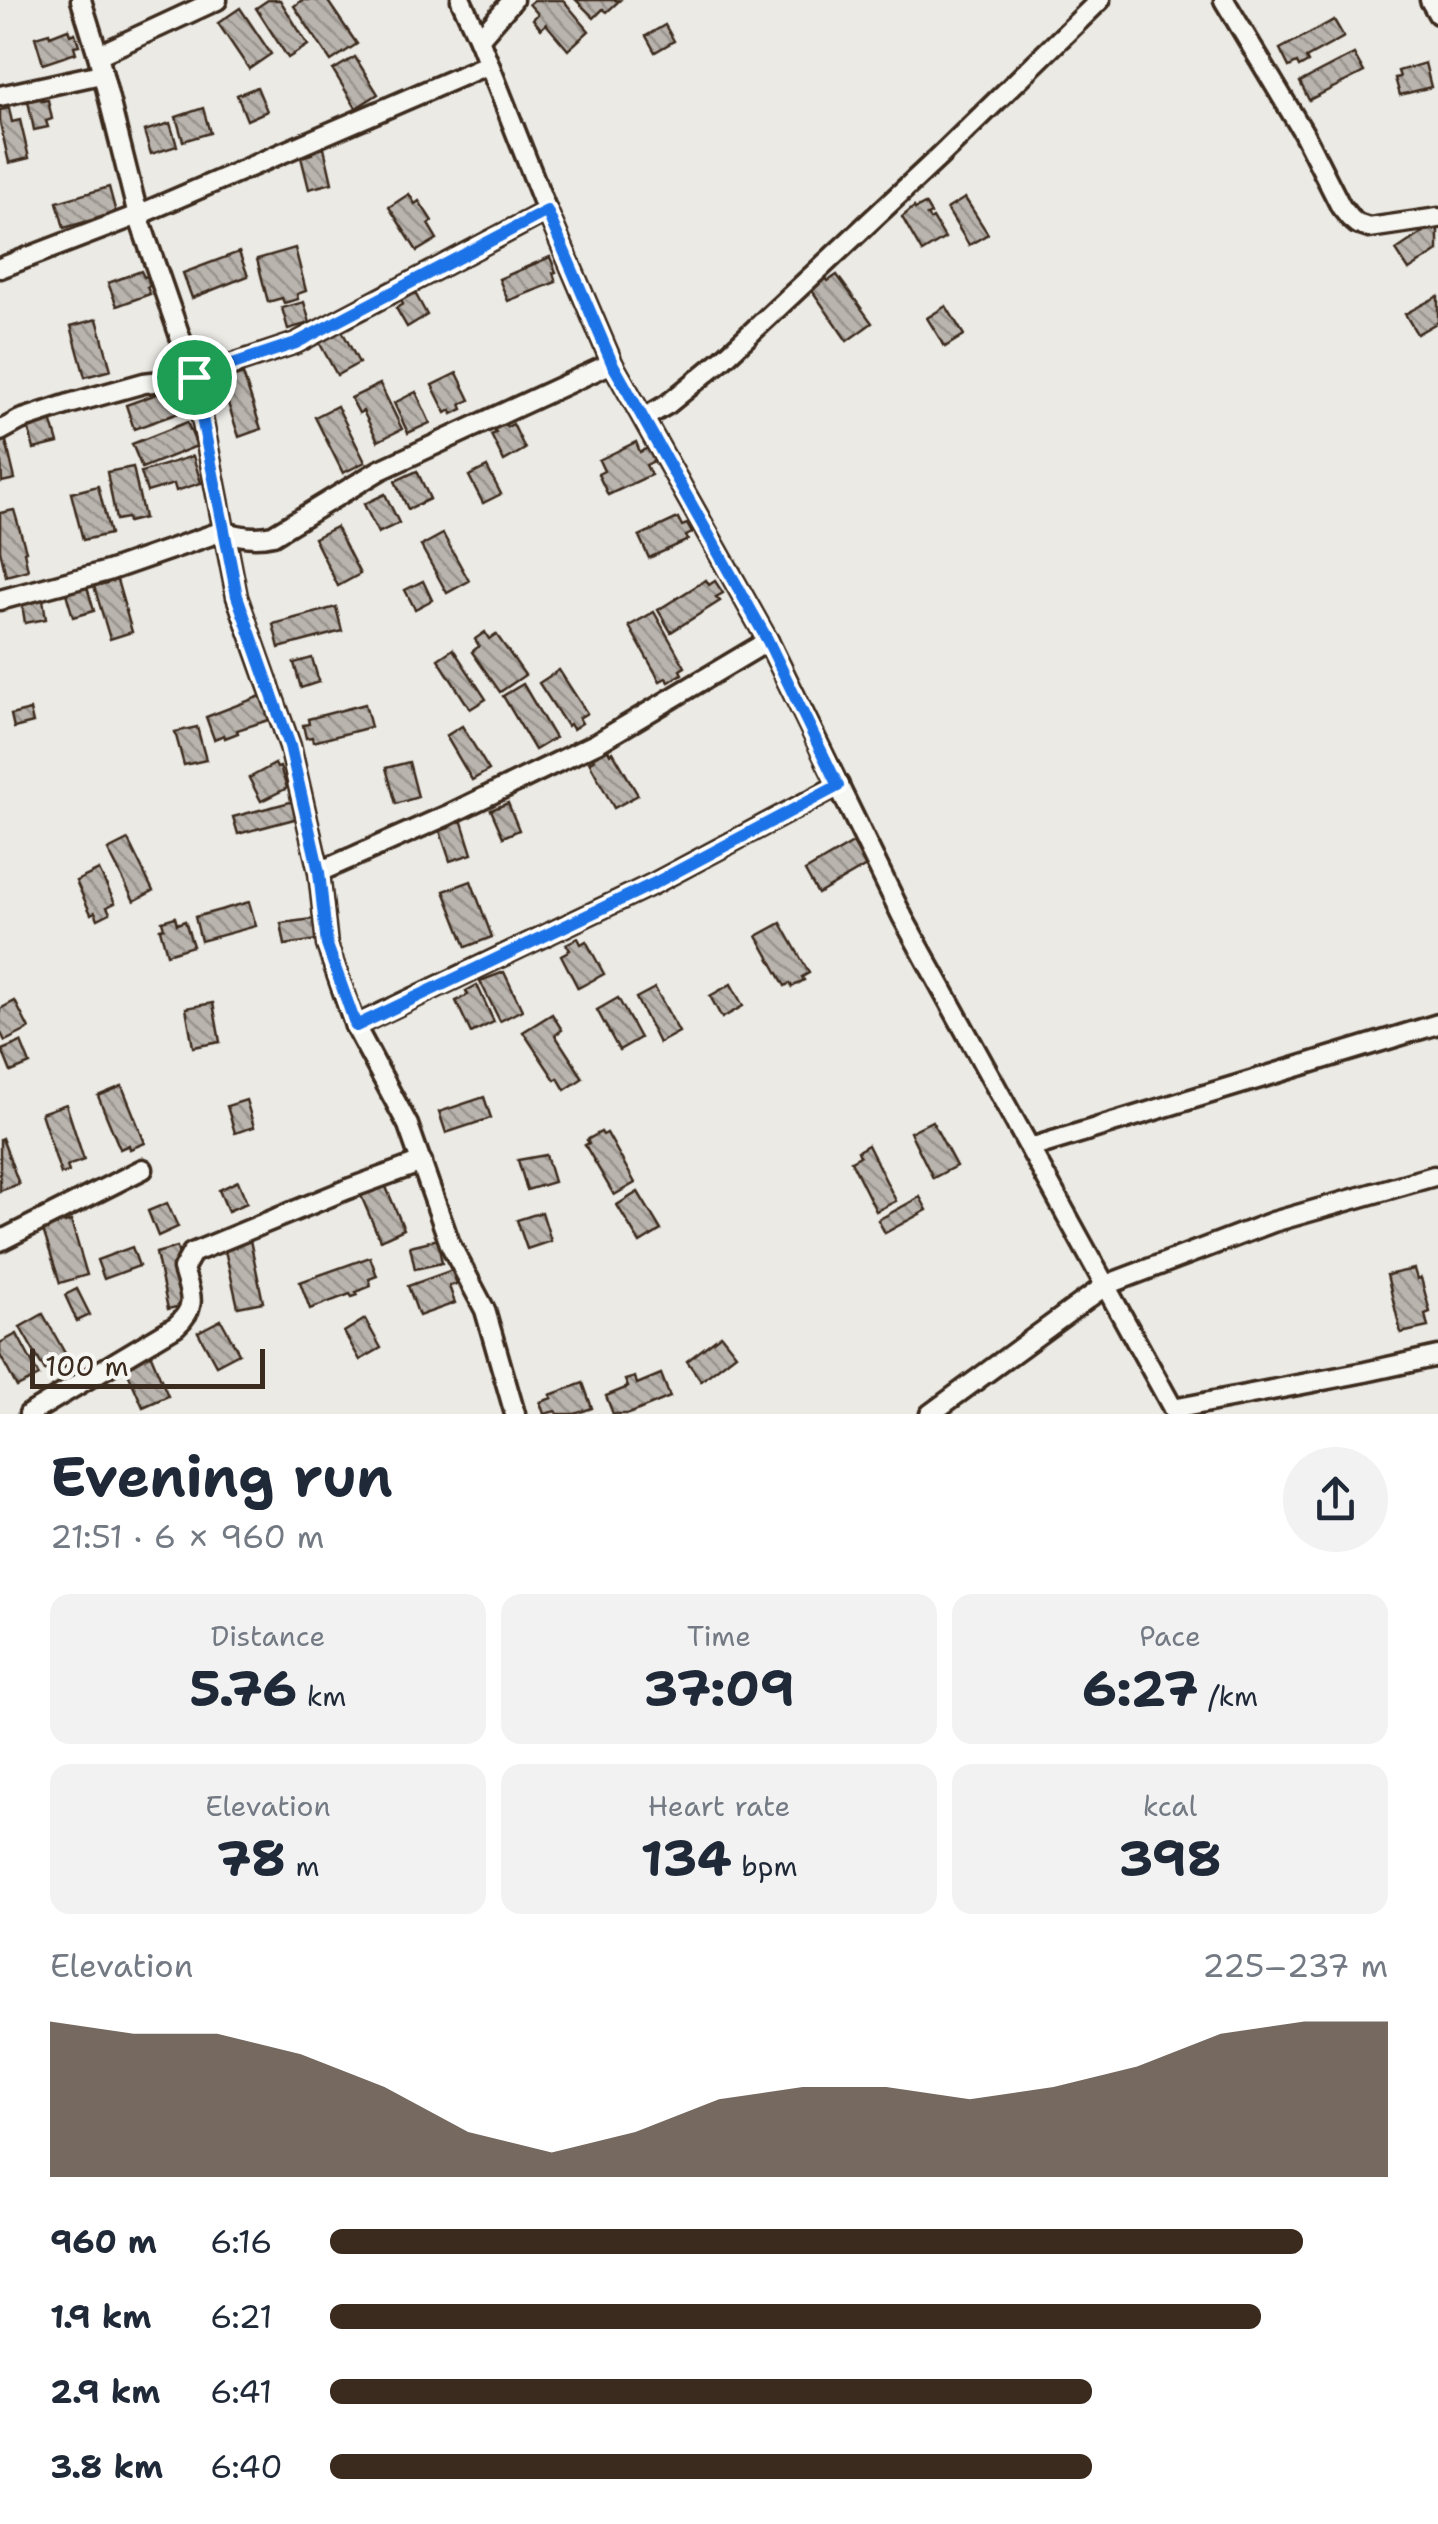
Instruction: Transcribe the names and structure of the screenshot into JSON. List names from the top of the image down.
{
  "scale_bar": "100 m",
  "page": {
    "scale": "100 m",
    "heading": ["Evening run", "21:51 · 6 × 960 m"],
    "stats": [
      ["Distance", "5.76 km"],
      ["Time", "37:09"],
      ["Pace", "6:27 /km"],
      ["Elevation", "78 m"],
      ["Heart rate", "134 bpm"],
      ["kcal", "398"]
    ],
    "chart": ["Elevation", "225–237 m"],
    "list": [
      {
        "name": "960 m",
        "note": "6:16"
      },
      {
        "name": "1.9 km",
        "note": "6:21"
      },
      {
        "name": "2.9 km",
        "note": "6:41"
      },
      {
        "name": "3.8 km",
        "note": "6:40"
      }
    ]
  }
}
